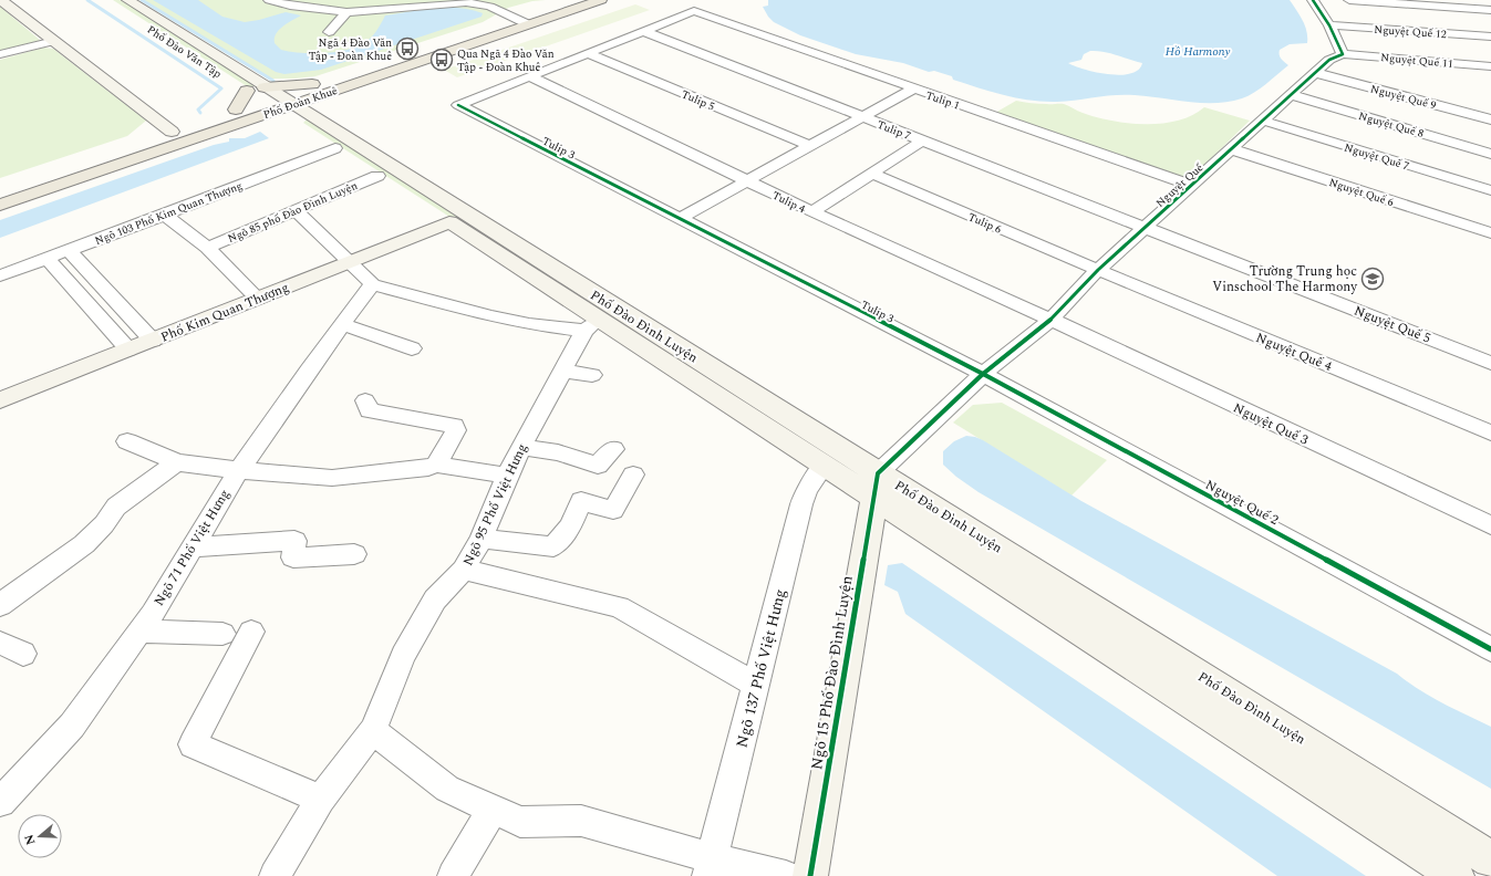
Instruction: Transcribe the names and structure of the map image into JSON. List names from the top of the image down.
{
  "streets": {
    "main road": [
      "Phố Đào Văn Tập",
      "Phố Đoàn Khuê",
      "Phố Kim Quan Thượng",
      "Phố Đào Đình Luyện",
      "Ngõ 15 Phố Đào Đình Luyện"
    ],
    "street": [
      "Nguyệt Quế 12",
      "Nguyệt Quế 11",
      "Nguyệt Quế 9",
      "Tulip 5",
      "Tulip 1",
      "Nguyệt Quế 8",
      "Tulip 7",
      "Tulip 3",
      "Nguyệt Quế 7",
      "Nguyệt Quế",
      "Nguyệt Quế 6",
      "Tulip 4",
      "Ngõ 85 phố Đào Đình Luyện",
      "Ngõ 103 Phố Kim Quan Thượng",
      "Tulip 6",
      "Nguyệt Quế 5",
      "Nguyệt Quế 4",
      "Nguyệt Quế 3",
      "Nguyệt Quế 2",
      "Ngõ 95 Phố Việt Hưng",
      "Ngõ 71 Phố Việt Hưng",
      "Ngõ 137 Phố Việt Hưng"
    ]
  },
  "crossings": [
    ["Phố Đào Văn Tập", "Phố Đoàn Khuê"],
    ["Phố Đào Văn Tập", "Phố Đào Đình Luyện"],
    ["Nguyệt Quế 11", "Nguyệt Quế"],
    ["Nguyệt Quế 9", "Nguyệt Quế"],
    ["Tulip 1", "Tulip 7"],
    ["Tulip 1", "Nguyệt Quế"],
    ["Phố Đoàn Khuê", "Phố Đào Đình Luyện"],
    ["Nguyệt Quế 8", "Nguyệt Quế"],
    ["Tulip 7", "Nguyệt Quế"],
    ["Tulip 7", "Nguyệt Quế 5"],
    ["Tulip 3", "Nguyệt Quế"],
    ["Tulip 3", "Tulip 4"],
    ["Tulip 3", "Nguyệt Quế 2"],
    ["Nguyệt Quế 7", "Nguyệt Quế"],
    ["Nguyệt Quế", "Nguyệt Quế 6"],
    ["Nguyệt Quế", "Tulip 4"],
    ["Nguyệt Quế", "Tulip 6"],
    ["Nguyệt Quế", "Nguyệt Quế 5"],
    ["Nguyệt Quế", "Phố Đào Đình Luyện"],
    ["Nguyệt Quế", "Nguyệt Quế 4"],
    ["Nguyệt Quế", "Nguyệt Quế 3"],
    ["Nguyệt Quế", "Nguyệt Quế 2"],
    ["Nguyệt Quế", "Ngõ 15 Phố Đào Đình Luyện"],
    ["Tulip 4", "Nguyệt Quế 3"],
    ["Ngõ 85 phố Đào Đình Luyện", "Phố Đào Đình Luyện"],
    ["Ngõ 103 Phố Kim Quan Thượng", "Phố Đào Đình Luyện"],
    ["Tulip 6", "Nguyệt Quế 4"],
    ["Phố Kim Quan Thượng", "Phố Đào Đình Luyện"],
    ["Phố Đào Đình Luyện", "Ngõ 95 Phố Việt Hưng"],
    ["Phố Đào Đình Luyện", "Ngõ 137 Phố Việt Hưng"],
    ["Phố Đào Đình Luyện", "Ngõ 15 Phố Đào Đình Luyện"]
  ],
  "water": ["Hồ Harmony"],
  "places": {
    "bus stop": ["Ngã 4 Đào Văn Tập - Đoàn Khuê", "Qua Ngã 4 Đào Văn Tập - Đoàn Khuê"],
    "school or university": ["Trường Trung học Vinschool The Harmony"]
  },
  "north": "left"
}
